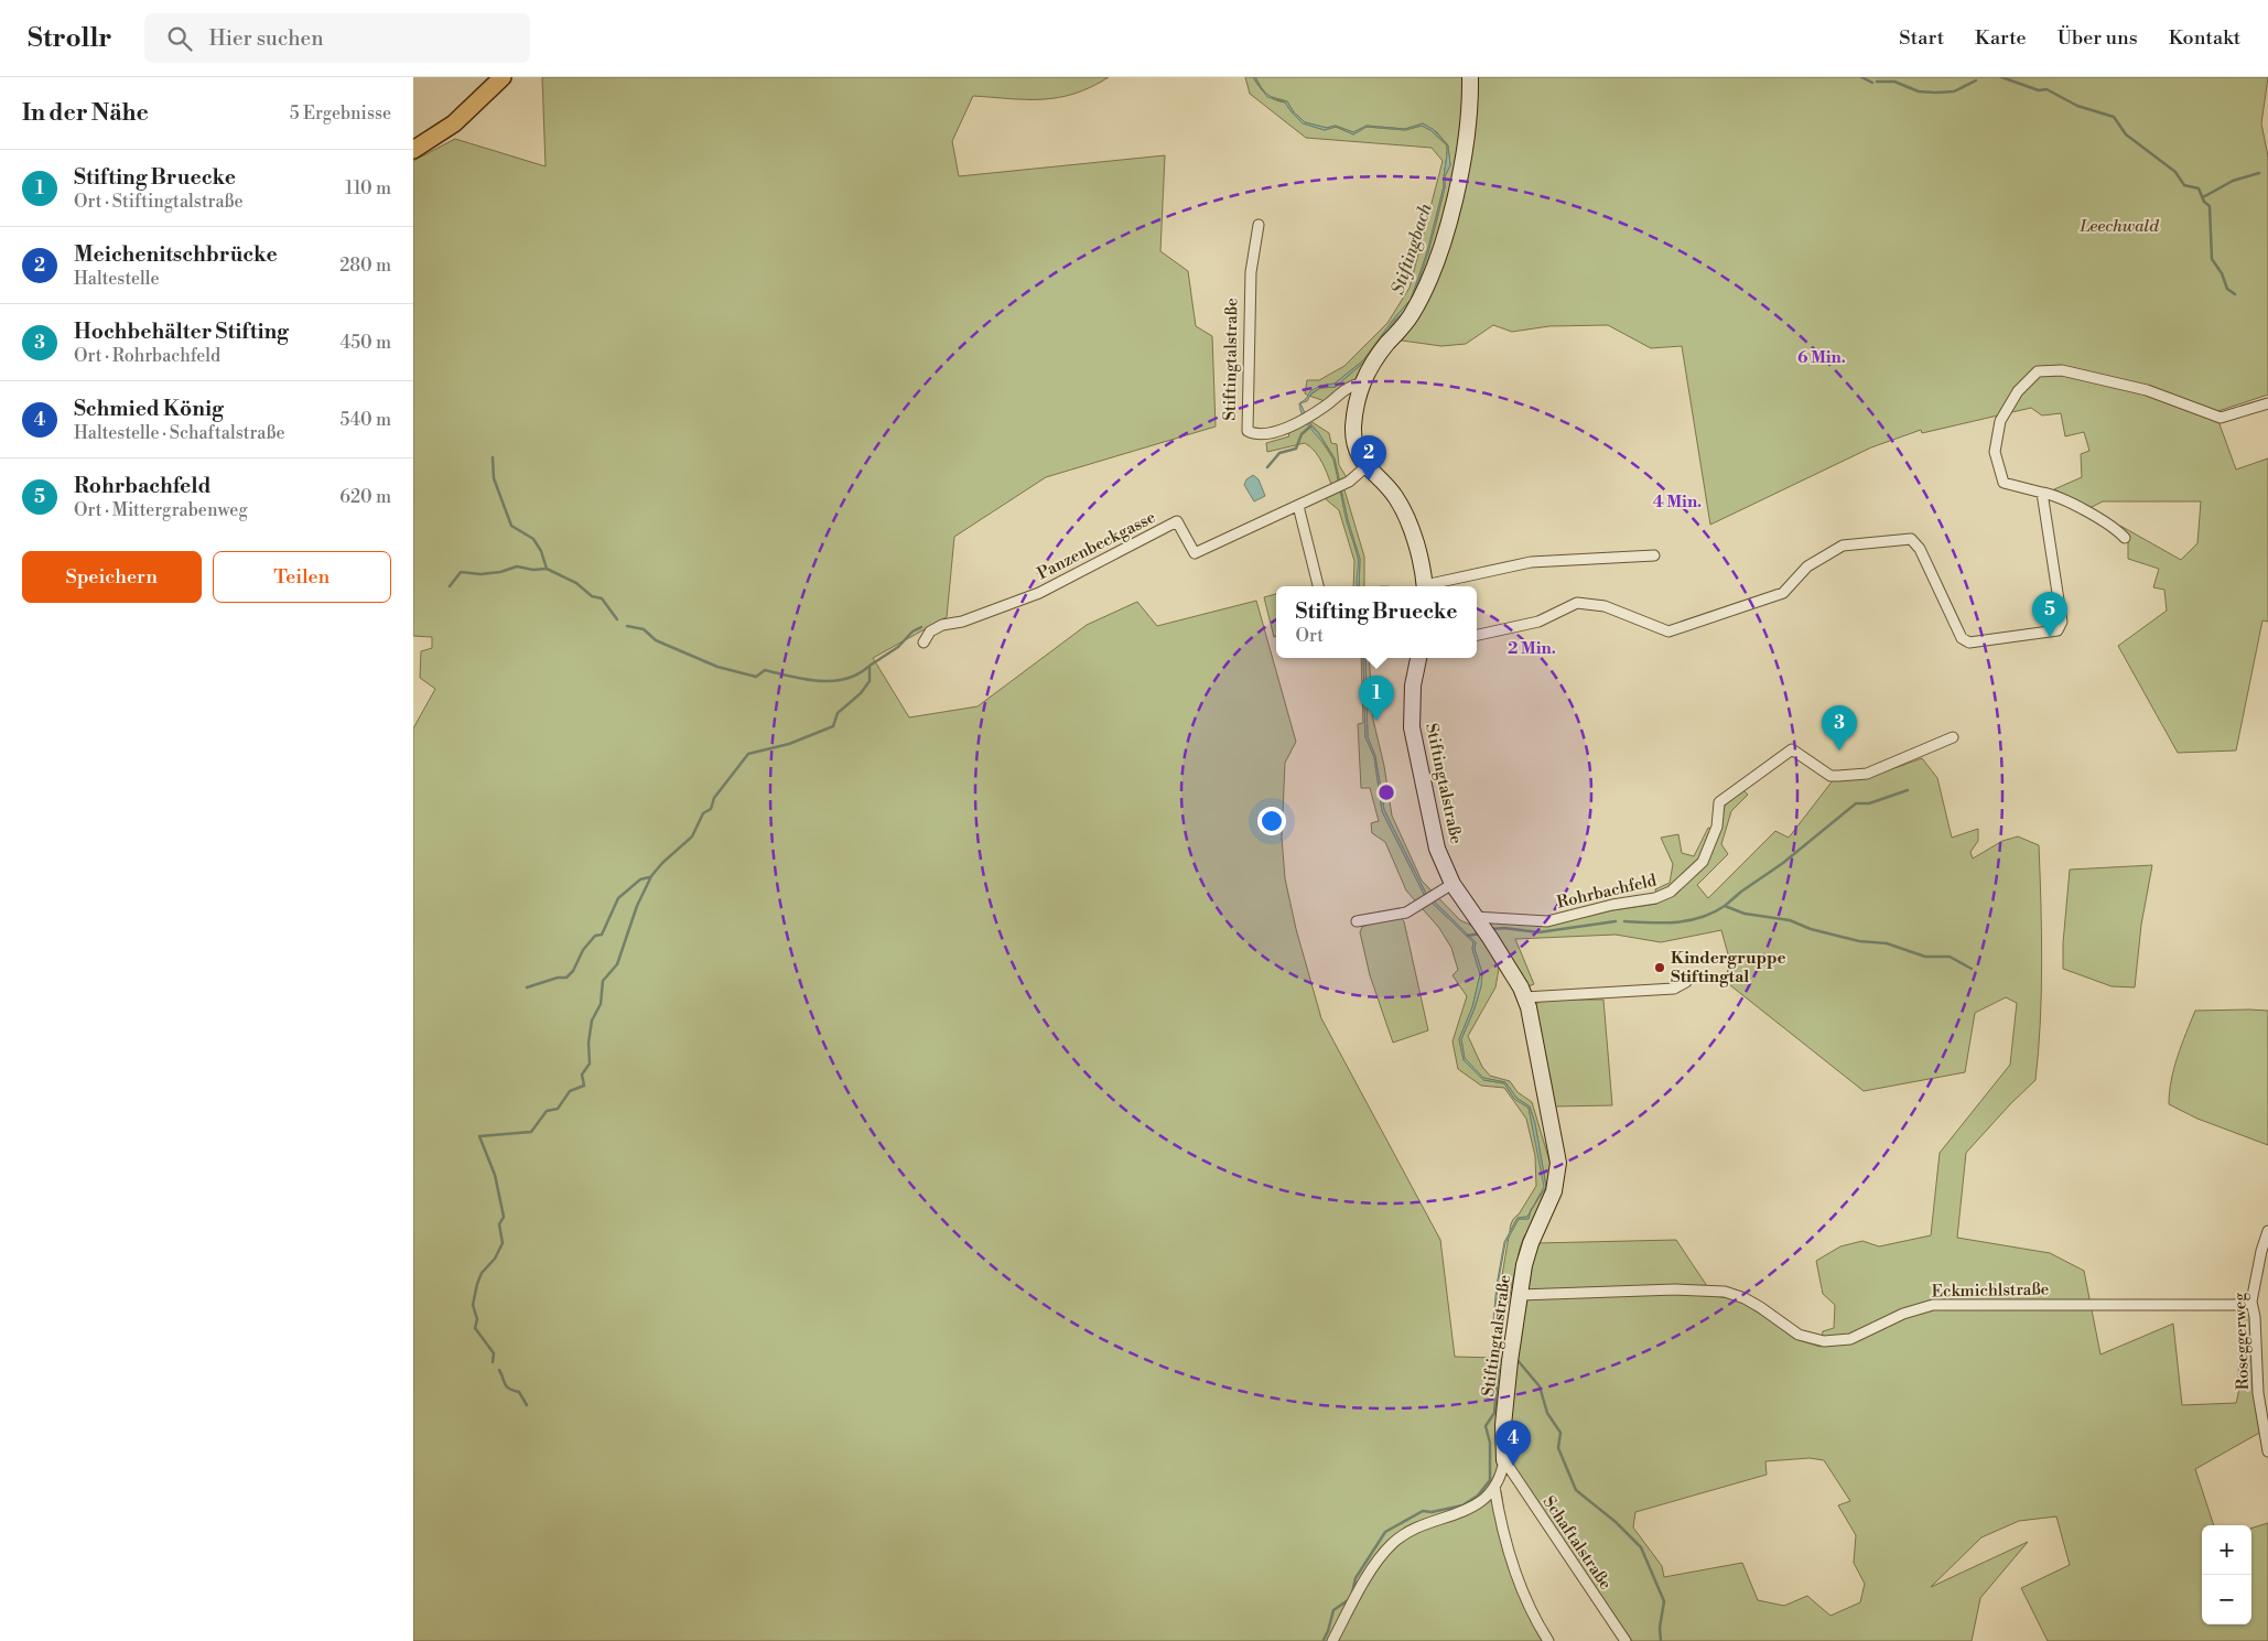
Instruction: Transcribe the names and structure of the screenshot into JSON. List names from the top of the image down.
{
  "streets": {
    "street": [
      "Stiftingtalstraße",
      "Panzenbeckgasse",
      "Rohrbachfeld",
      "Eckmichlstraße",
      "Roseggerweg",
      "Schaftalstraße"
    ]
  },
  "crossings": [
    ["Stiftingtalstraße", "Rohrbachfeld"],
    ["Stiftingtalstraße", "Eckmichlstraße"],
    ["Stiftingtalstraße", "Schaftalstraße"],
    ["Eckmichlstraße", "Roseggerweg"]
  ],
  "water": ["Stiftingbach"],
  "parks": ["Leechwald"],
  "places": ["Kindergruppe Stiftingtal"],
  "page": {
    "header": "Strollr",
    "search": "Hier suchen",
    "nav": [
      "Start",
      "Karte",
      "Über uns",
      "Kontakt"
    ],
    "heading": ["In der Nähe", "5 Ergebnisse"],
    "list": [
      {
        "mark": "1",
        "name": "Stifting Bruecke",
        "note": "Ort · Stiftingtalstraße",
        "value": "110 m"
      },
      {
        "mark": "2",
        "name": "Meichenitschbrücke",
        "note": "Haltestelle",
        "value": "280 m"
      },
      {
        "mark": "3",
        "name": "Hochbehälter Stifting",
        "note": "Ort · Rohrbachfeld",
        "value": "450 m"
      },
      {
        "mark": "4",
        "name": "Schmied König",
        "note": "Haltestelle · Schaftalstraße",
        "value": "540 m"
      },
      {
        "mark": "5",
        "name": "Rohrbachfeld",
        "note": "Ort · Mittergrabenweg",
        "value": "620 m"
      }
    ],
    "pins": [
      "2",
      "5",
      "1",
      "3",
      "4"
    ],
    "buttons": ["Speichern", "Teilen"],
    "popup": ["Stifting Bruecke", "Ort"],
    "map_buttons": ["+", "−"]
  },
  "rings": ["6 Min.", "4 Min.", "2 Min."]
}
